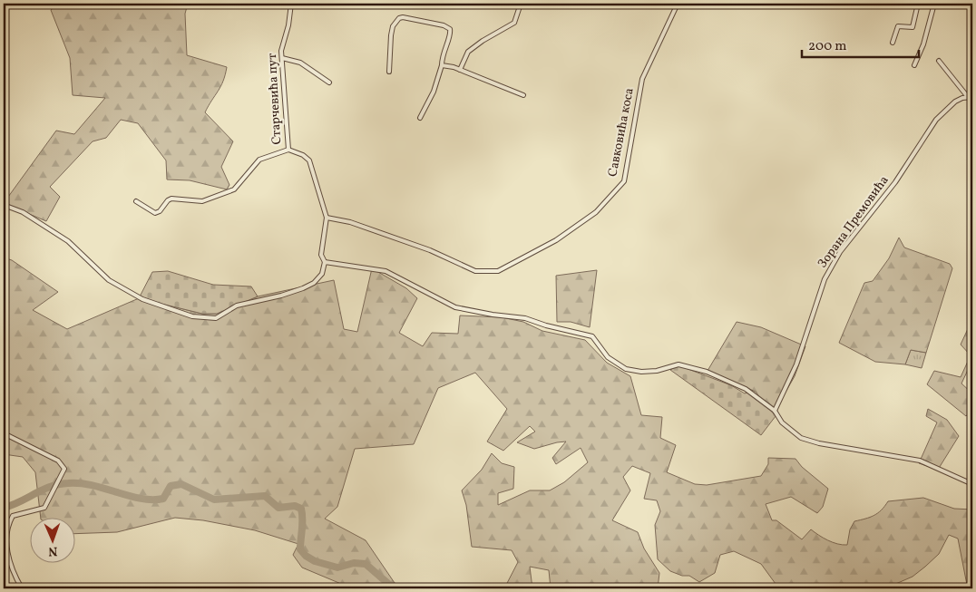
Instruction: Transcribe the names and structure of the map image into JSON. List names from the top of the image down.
{
  "streets": {
    "street": ["Старчевића пут", "Савковића коса", "Зорана Премовића"]
  },
  "scale_bar": "200 m",
  "north": "bottom"
}
